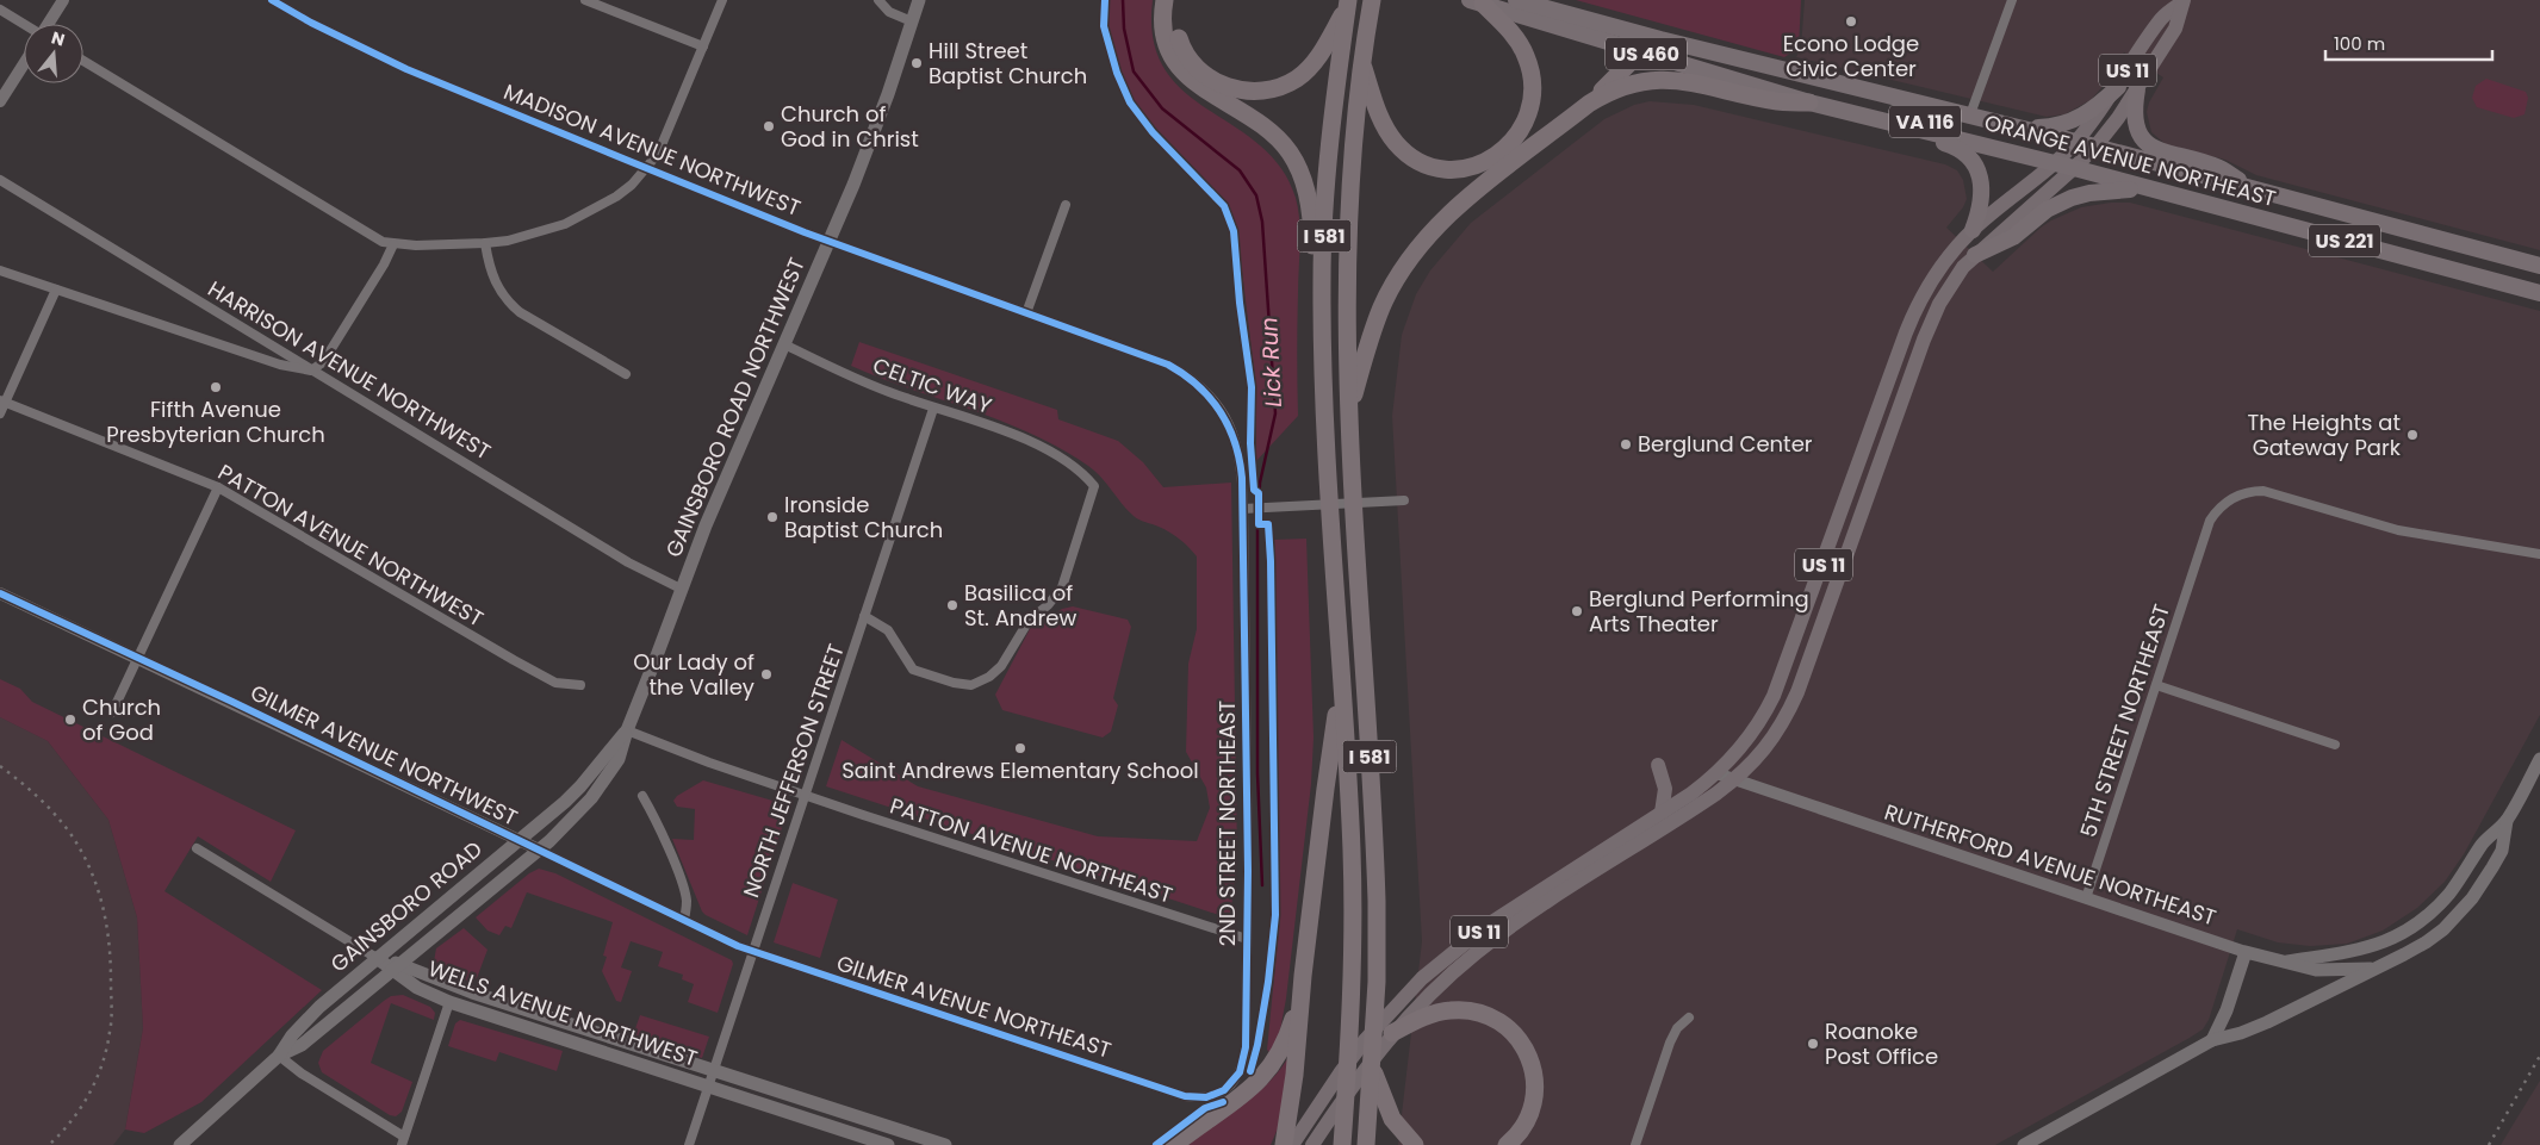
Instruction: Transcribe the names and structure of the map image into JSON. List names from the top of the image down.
{
  "streets": {
    "highway": [
      "US 460",
      "VA 116",
      "ORANGE AVENUE NORTHEAST",
      "I 581",
      "US 221"
    ],
    "main road": [
      "US 11",
      "GAINSBORO ROAD NORTHWEST",
      "RUTHERFORD AVENUE NORTHEAST",
      "GAINSBORO ROAD",
      "WELLS AVENUE NORTHWEST"
    ],
    "street": [
      "MADISON AVENUE NORTHWEST",
      "HARRISON AVENUE NORTHWEST",
      "CELTIC WAY",
      "PATTON AVENUE NORTHWEST",
      "5TH STREET NORTHEAST",
      "GILMER AVENUE NORTHWEST",
      "NORTH JEFFERSON STREET",
      "2ND STREET NORTHEAST",
      "PATTON AVENUE NORTHEAST",
      "GILMER AVENUE NORTHEAST"
    ]
  },
  "crossings": [
    ["US 11", "VA 116"],
    ["US 11", "ORANGE AVENUE NORTHEAST"],
    ["US 11", "RUTHERFORD AVENUE NORTHEAST"],
    ["VA 116", "ORANGE AVENUE NORTHEAST"],
    ["MADISON AVENUE NORTHWEST", "GAINSBORO ROAD NORTHWEST"],
    ["MADISON AVENUE NORTHWEST", "2ND STREET NORTHEAST"],
    ["HARRISON AVENUE NORTHWEST", "GAINSBORO ROAD NORTHWEST"],
    ["CELTIC WAY", "GAINSBORO ROAD NORTHWEST"],
    ["CELTIC WAY", "NORTH JEFFERSON STREET"],
    ["GAINSBORO ROAD NORTHWEST", "GAINSBORO ROAD"],
    ["5TH STREET NORTHEAST", "RUTHERFORD AVENUE NORTHEAST"],
    ["GILMER AVENUE NORTHWEST", "NORTH JEFFERSON STREET"],
    ["GILMER AVENUE NORTHWEST", "GAINSBORO ROAD"],
    ["GILMER AVENUE NORTHWEST", "GILMER AVENUE NORTHEAST"],
    ["NORTH JEFFERSON STREET", "PATTON AVENUE NORTHEAST"],
    ["NORTH JEFFERSON STREET", "GILMER AVENUE NORTHEAST"],
    ["NORTH JEFFERSON STREET", "WELLS AVENUE NORTHWEST"],
    ["2ND STREET NORTHEAST", "PATTON AVENUE NORTHEAST"],
    ["2ND STREET NORTHEAST", "GILMER AVENUE NORTHEAST"],
    ["GAINSBORO ROAD", "WELLS AVENUE NORTHWEST"]
  ],
  "water": ["Lick Run"],
  "places": [
    "Econo Lodge Civic Center",
    "Hill Street Baptist Church",
    "Church of God in Christ",
    "Fifth Avenue Presbyterian Church",
    "The Heights at Gateway Park",
    "Berglund Center",
    "Ironside Baptist Church",
    "Basilica of St. Andrew",
    "Berglund Performing Arts Theater",
    "Our Lady of the Valley",
    "Church of God",
    "Saint Andrews Elementary School",
    "Roanoke Post Office"
  ],
  "scale_bar": "100 m",
  "north": "top"
}
